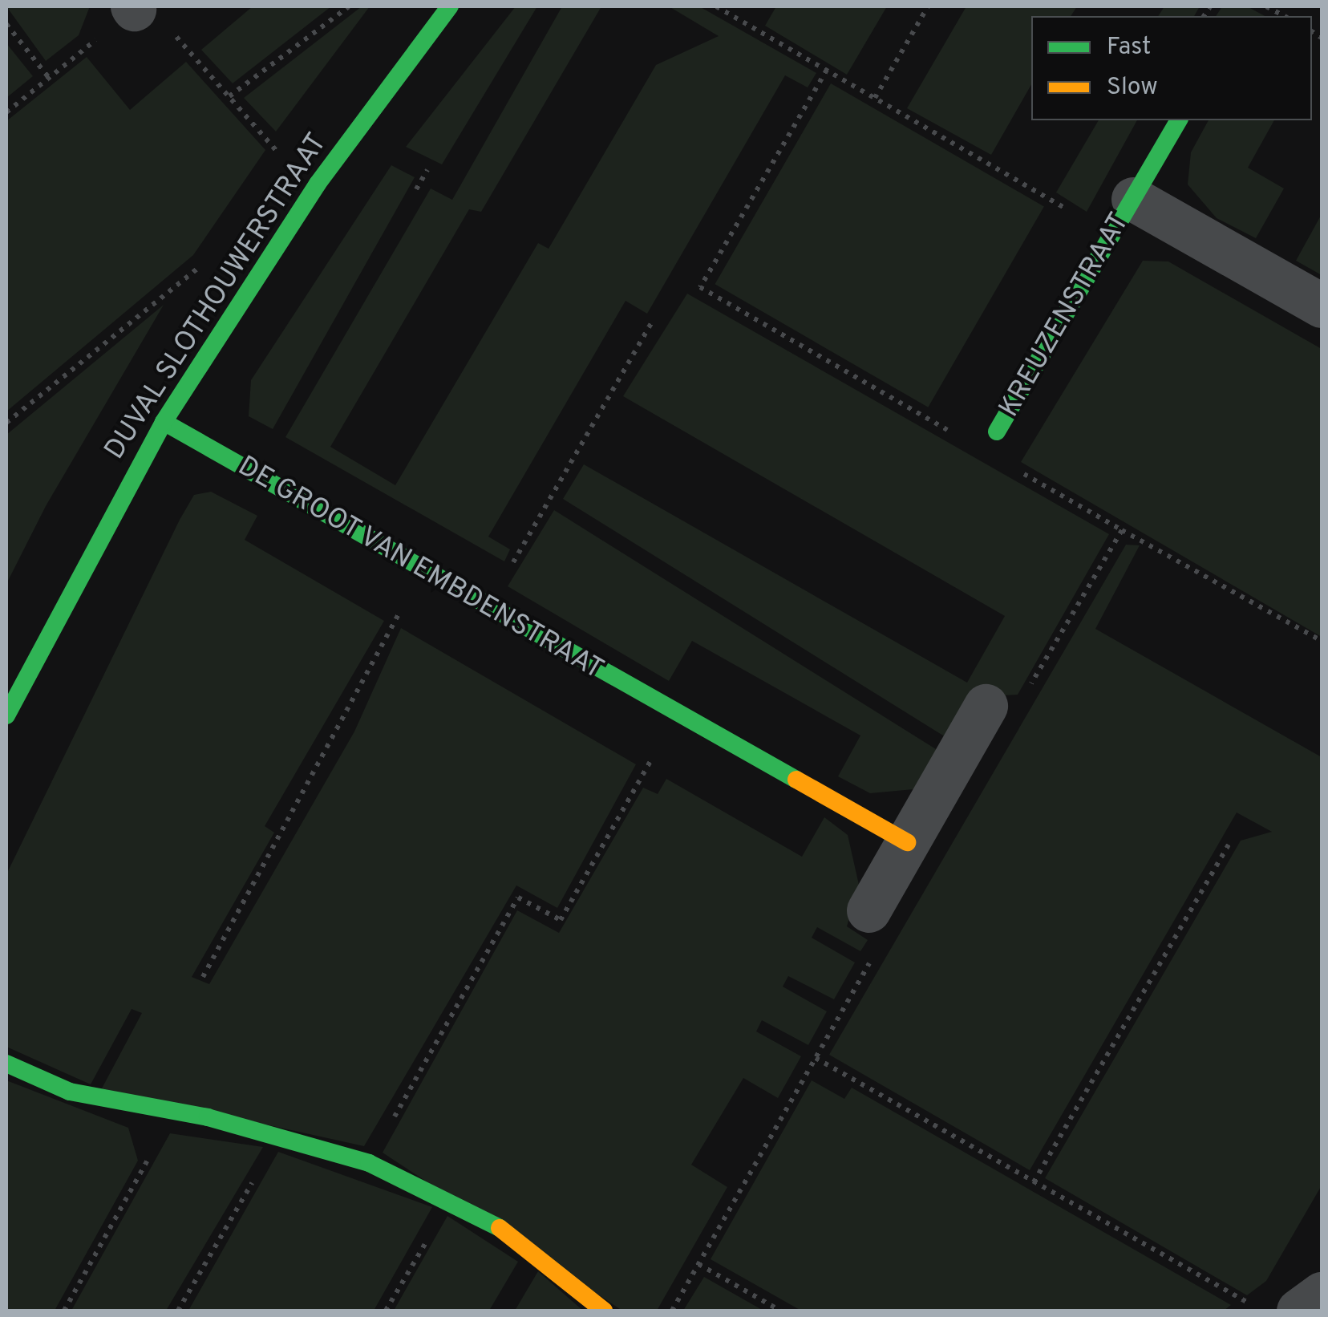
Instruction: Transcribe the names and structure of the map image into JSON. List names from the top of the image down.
{
  "streets": {
    "street": ["DUVAL SLOTHOUWERSTRAAT", "KREUZENSTRAAT", "DE GROOT VAN EMBDENSTRAAT"]
  },
  "crossings": [
    ["DUVAL SLOTHOUWERSTRAAT", "DE GROOT VAN EMBDENSTRAAT"]
  ],
  "legend": ["Fast", "Slow"]
}
